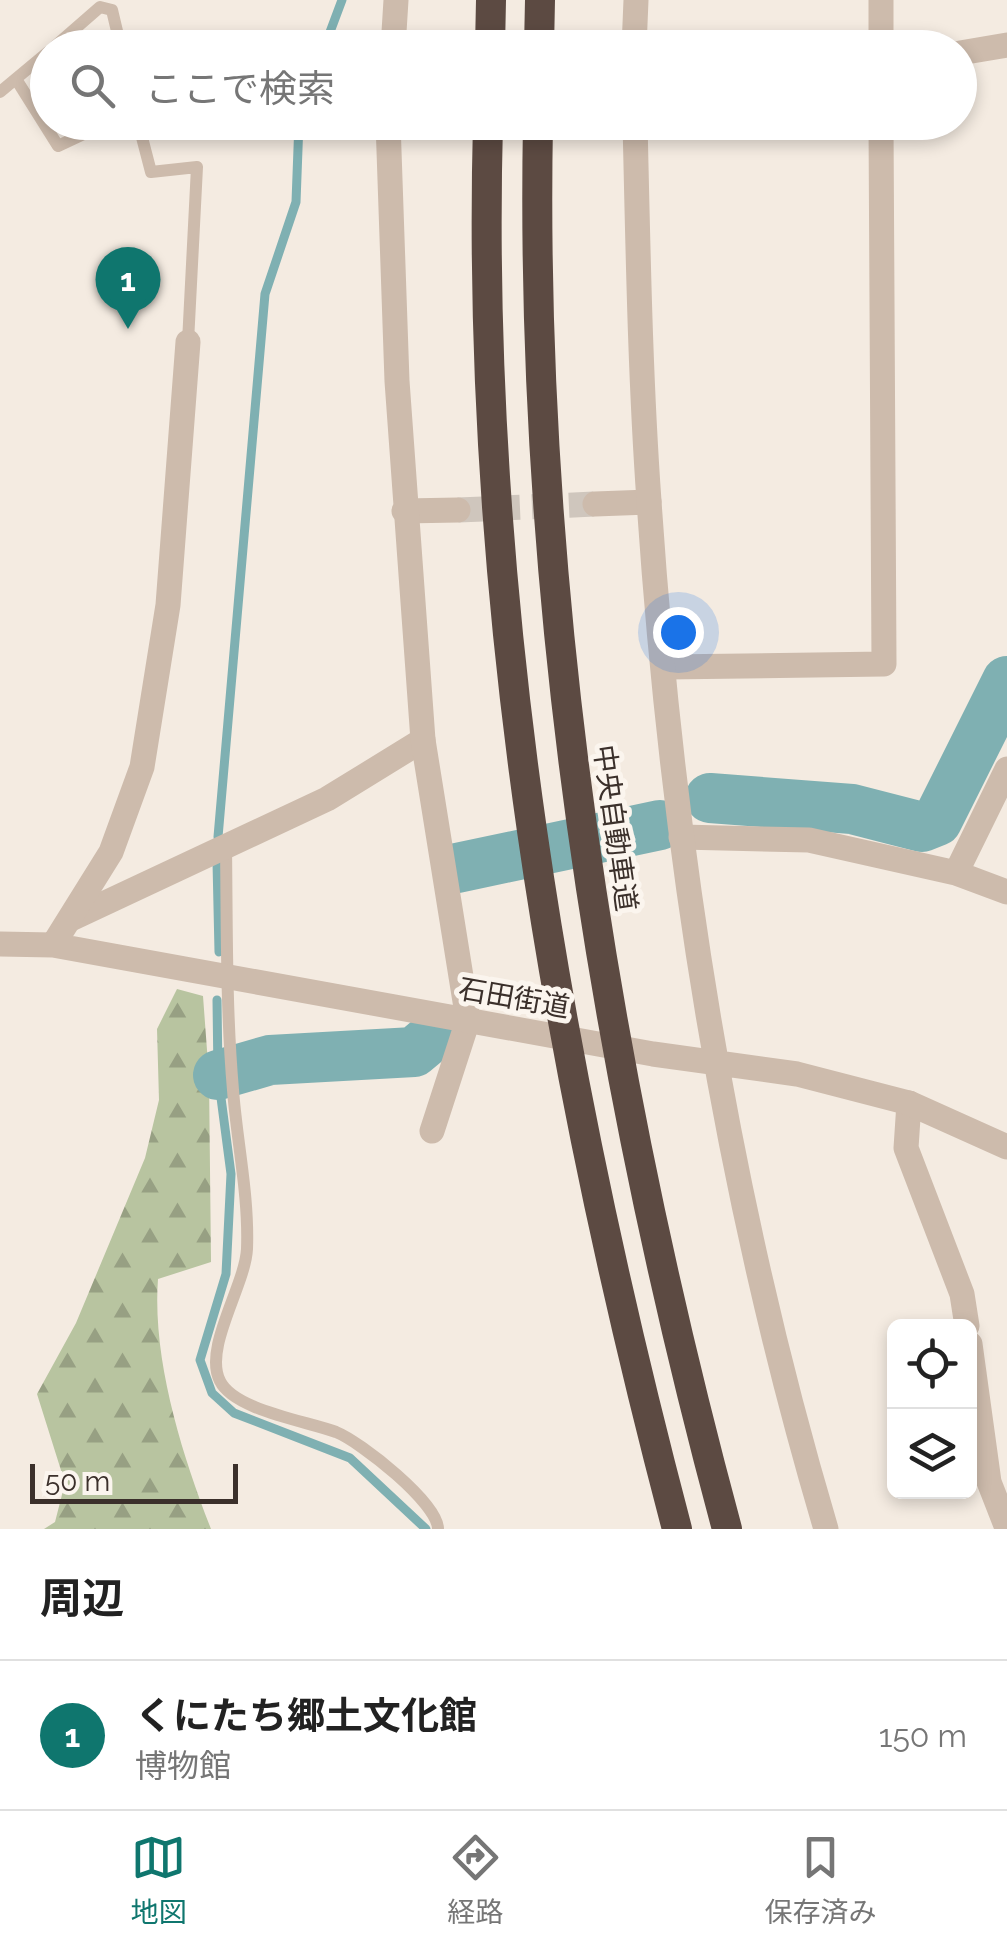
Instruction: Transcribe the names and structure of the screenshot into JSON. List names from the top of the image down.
{
  "streets": {
    "highway": ["中央自動車道"],
    "street": ["石田街道"]
  },
  "scale_bar": "50 m",
  "page": {
    "search": "ここで検索",
    "pins": "1",
    "scale": "50 m",
    "heading": "周辺",
    "list": [
      {
        "mark": "1",
        "name": "くにたち郷土文化館",
        "note": "博物館",
        "value": "150 m"
      }
    ],
    "nav": ["地図", "経路", "保存済み"]
  }
}
